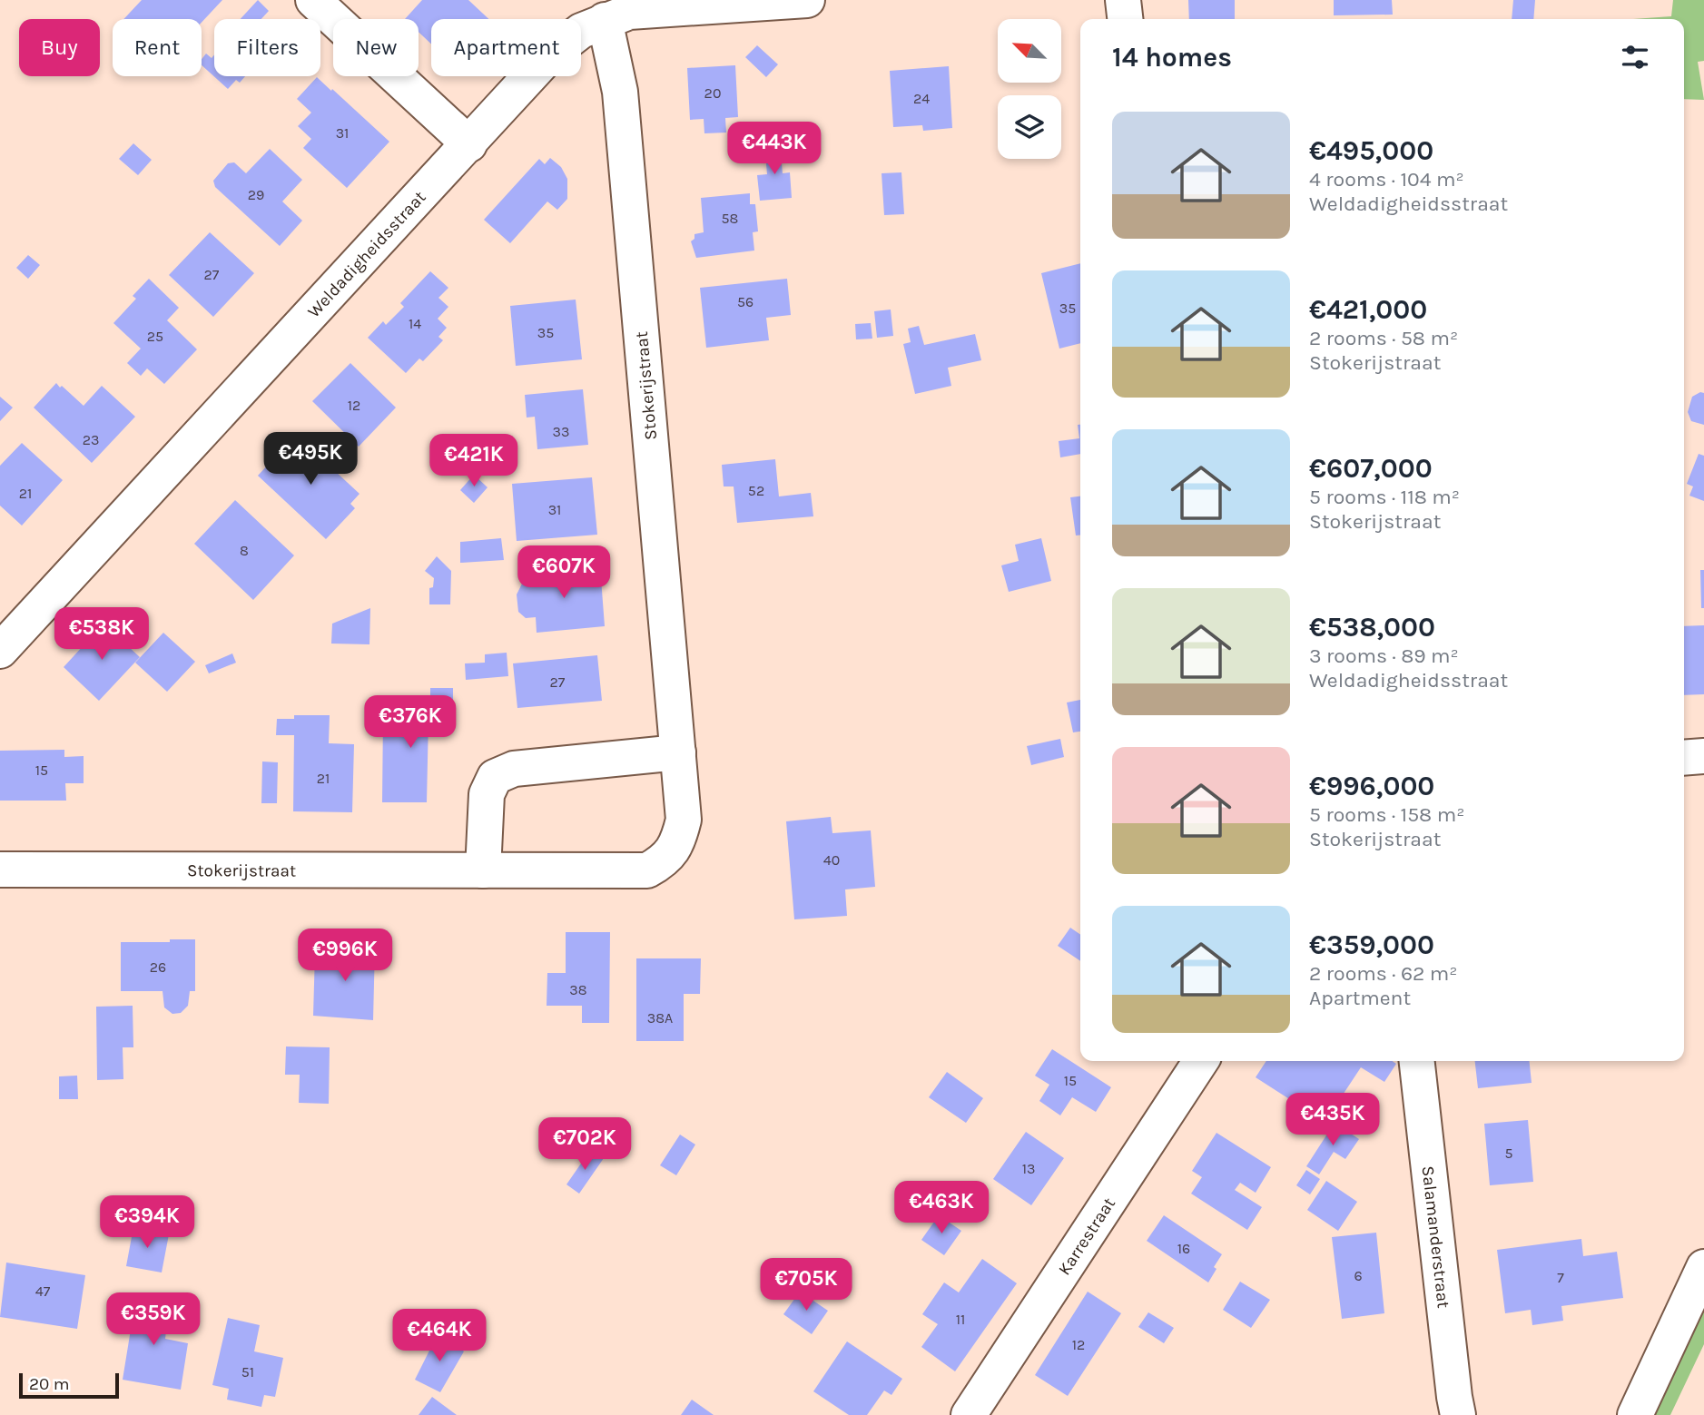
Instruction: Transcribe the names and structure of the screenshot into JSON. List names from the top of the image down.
{
  "streets": {
    "street": [
      "Weldadigheidsstraat",
      "Stokerijstraat",
      "Karrestraat",
      "Salamanderstraat"
    ]
  },
  "crossings": [
    ["Weldadigheidsstraat", "Stokerijstraat"]
  ],
  "house_numbers": [
    "20",
    "24",
    "31",
    "29",
    "58",
    "27",
    "56",
    "35",
    "14",
    "35",
    "25",
    "12",
    "33",
    "23",
    "52",
    "21",
    "31",
    "8",
    "27",
    "15",
    "21",
    "40",
    "26",
    "38",
    "38A",
    "15",
    "5",
    "13",
    "16",
    "6",
    "7",
    "47",
    "11",
    "12",
    "51"
  ],
  "scale_bar": "20 m",
  "north": "top left",
  "page": {
    "chip": [
      "Buy",
      "Rent",
      "Filters",
      "New",
      "Apartment"
    ],
    "heading": "14 homes",
    "list": [
      {
        "name": "€495,000",
        "note": "4 rooms · 104 m² · Weldadigheidsstraat"
      },
      {
        "name": "€421,000",
        "note": "2 rooms · 58 m² · Stokerijstraat"
      },
      {
        "name": "€607,000",
        "note": "5 rooms · 118 m² · Stokerijstraat"
      },
      {
        "name": "€538,000",
        "note": "3 rooms · 89 m² · Weldadigheidsstraat"
      },
      {
        "name": "€996,000",
        "note": "5 rooms · 158 m² · Stokerijstraat"
      },
      {
        "name": "€359,000",
        "note": "2 rooms · 62 m² · Apartment"
      }
    ],
    "price": [
      "€443K",
      "€495K",
      "€421K",
      "€607K",
      "€538K",
      "€376K",
      "€996K",
      "€435K",
      "€702K",
      "€463K",
      "€394K",
      "€705K",
      "€359K",
      "€464K"
    ],
    "scale": "20 m"
  }
}
